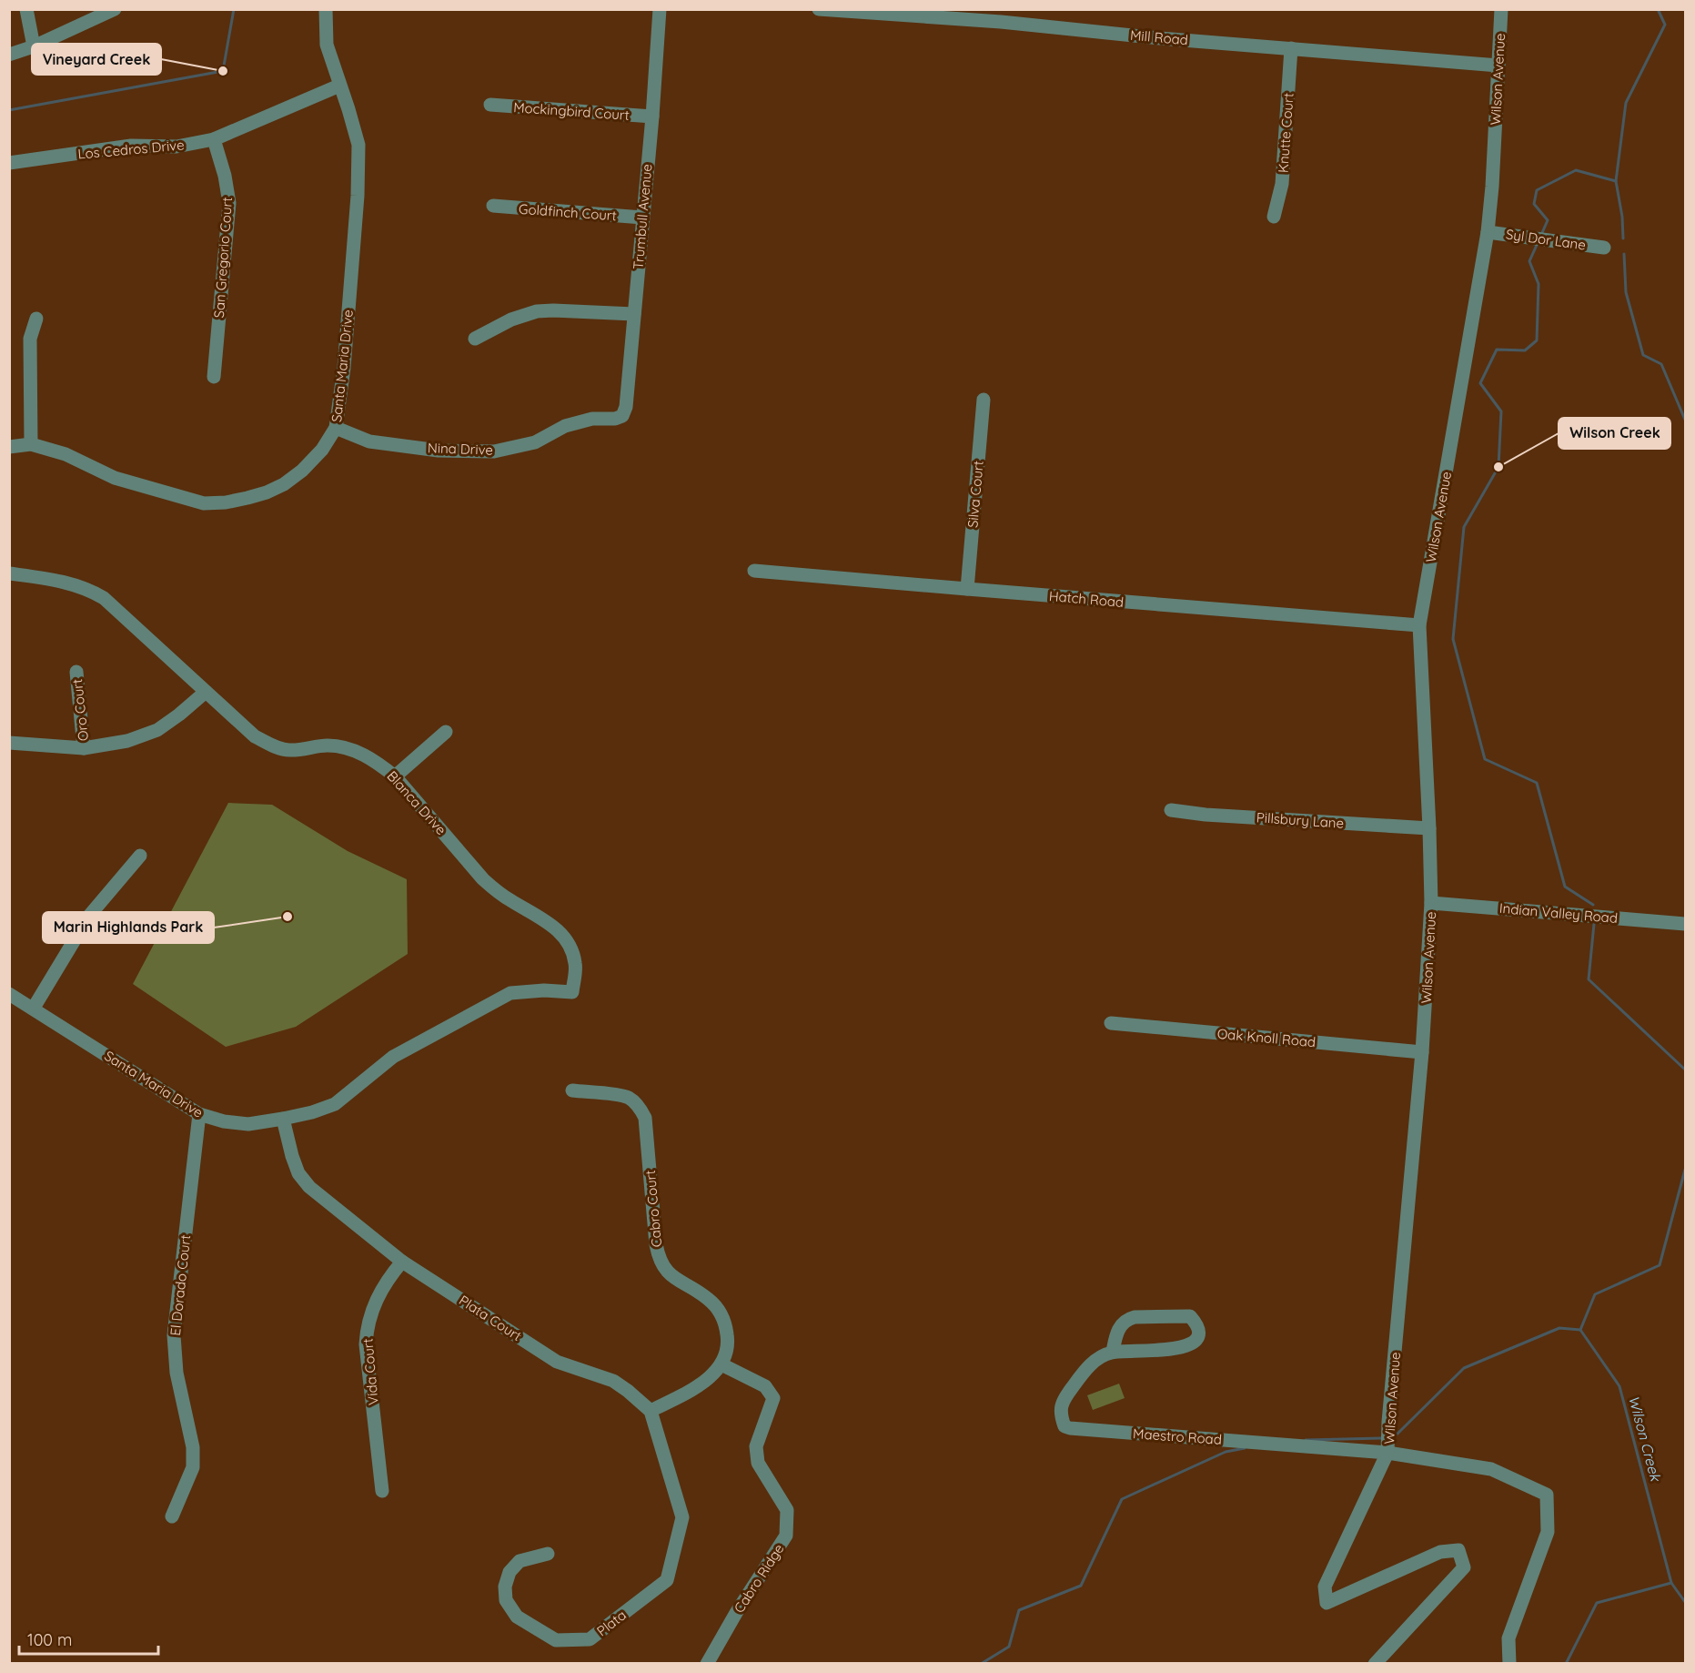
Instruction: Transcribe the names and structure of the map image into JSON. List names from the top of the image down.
{
  "streets": {
    "street": [
      "Mill Road",
      "Wilson Avenue",
      "Mockingbird Court",
      "Knutte Court",
      "Los Cedros Drive",
      "Goldfinch Court",
      "Trumbull Avenue",
      "Syl Dor Lane",
      "San Gregorio Court",
      "Santa Maria Drive",
      "Nina Drive",
      "Silva Court",
      "Hatch Road",
      "Oro Court",
      "Blanca Drive",
      "Pillsbury Lane",
      "Indian Valley Road",
      "Oak Knoll Road",
      "Cabro Court",
      "El Dorado Court",
      "Plata Court",
      "Vida Court",
      "Maestro Road",
      "Cabro Ridge",
      "Plata"
    ]
  },
  "crossings": [
    ["Mill Road", "Wilson Avenue"],
    ["Mill Road", "Knutte Court"],
    ["Wilson Avenue", "Syl Dor Lane"],
    ["Wilson Avenue", "Hatch Road"],
    ["Wilson Avenue", "Pillsbury Lane"],
    ["Wilson Avenue", "Indian Valley Road"],
    ["Wilson Avenue", "Oak Knoll Road"],
    ["Wilson Avenue", "Maestro Road"],
    ["Mockingbird Court", "Trumbull Avenue"],
    ["Los Cedros Drive", "San Gregorio Court"],
    ["Los Cedros Drive", "Santa Maria Drive"],
    ["Goldfinch Court", "Trumbull Avenue"],
    ["Trumbull Avenue", "Nina Drive"],
    ["Santa Maria Drive", "Nina Drive"],
    ["Santa Maria Drive", "Blanca Drive"],
    ["Santa Maria Drive", "El Dorado Court"],
    ["Santa Maria Drive", "Plata Court"],
    ["Silva Court", "Hatch Road"],
    ["Cabro Court", "Cabro Ridge"],
    ["Plata Court", "Vida Court"],
    ["Plata Court", "Plata"]
  ],
  "water": ["Wilson Creek"],
  "places": ["Vineyard Creek", "Wilson Creek", "Marin Highlands Park"],
  "scale_bar": "100 m"
}
